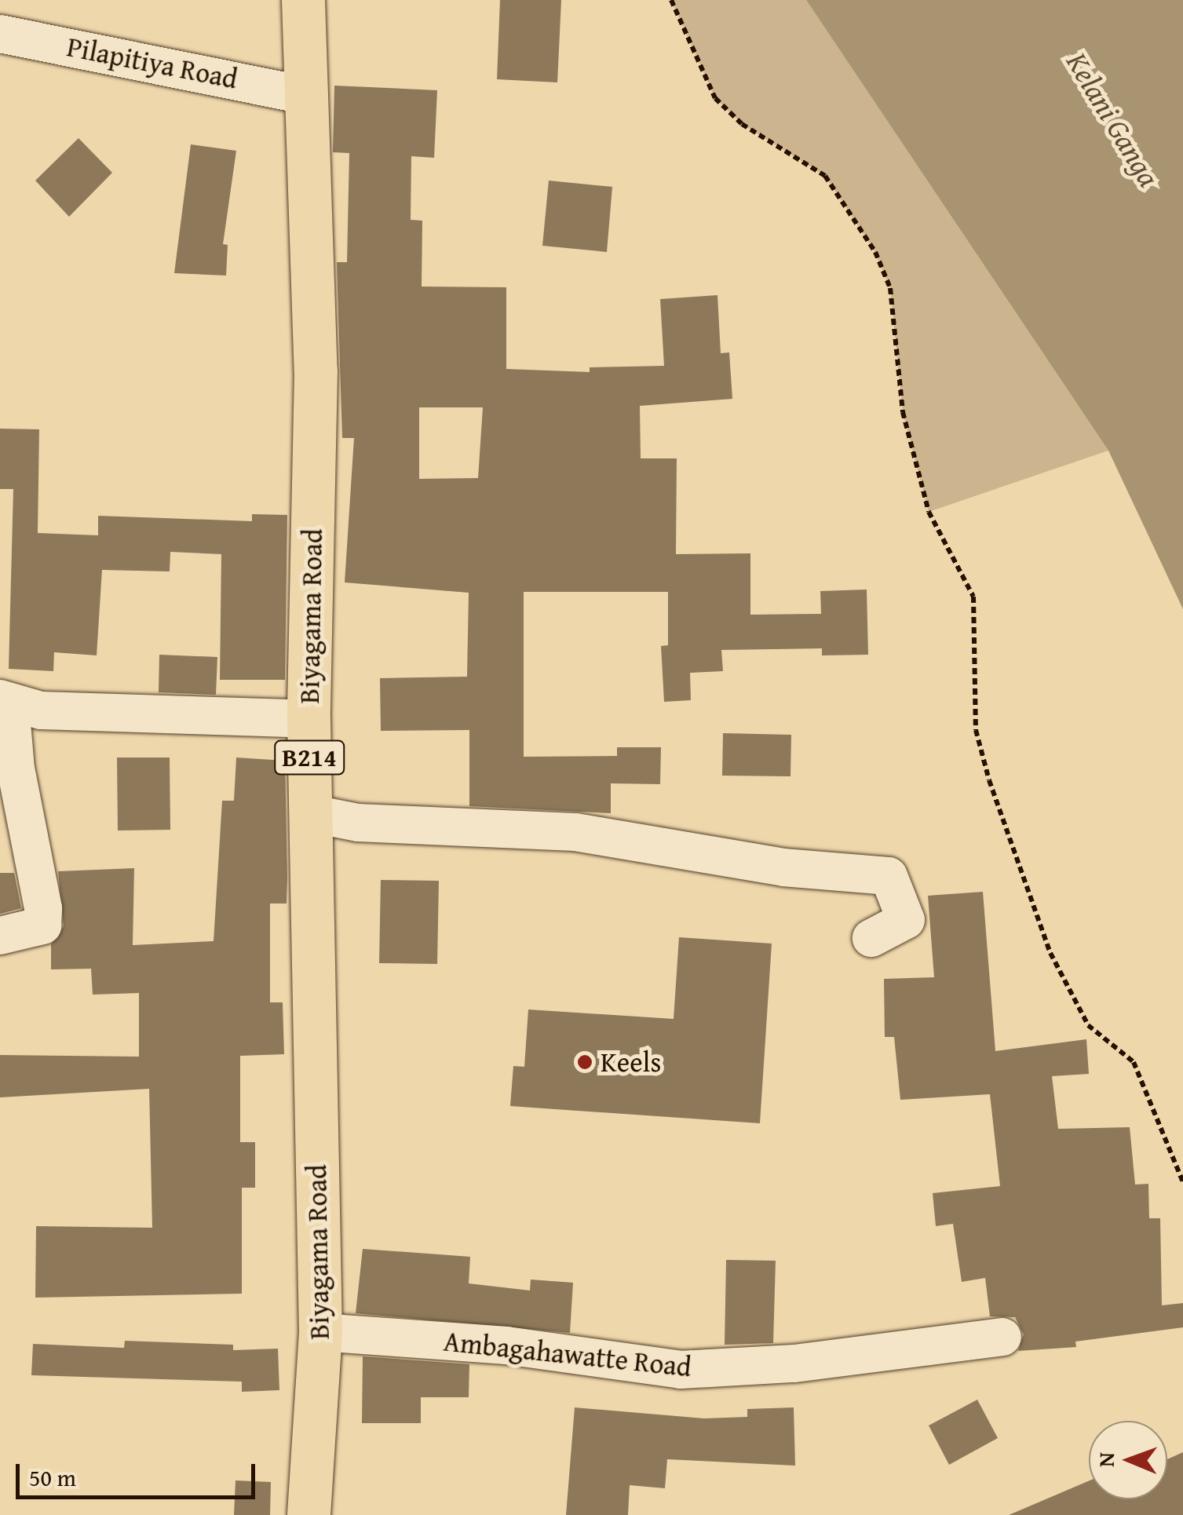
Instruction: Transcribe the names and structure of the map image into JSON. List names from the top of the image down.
{
  "streets": {
    "main road": ["Biyagama Road", "B214"],
    "street": ["Pilapitiya Road", "Ambagahawatte Road"]
  },
  "crossings": [
    ["Pilapitiya Road", "Biyagama Road"],
    ["Biyagama Road", "Ambagahawatte Road"]
  ],
  "water": ["Kelani Ganga"],
  "places": ["Keels"],
  "scale_bar": "50 m",
  "north": "left"
}
